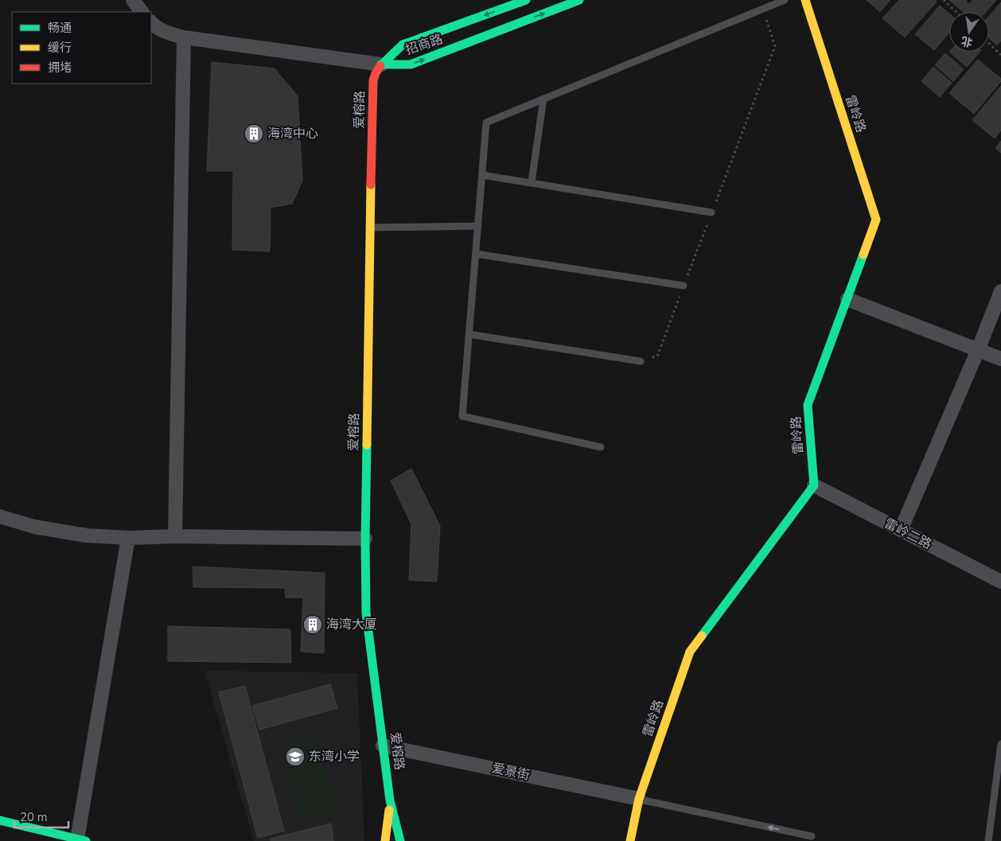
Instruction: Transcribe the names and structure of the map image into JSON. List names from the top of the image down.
{
  "streets": {
    "street": [
      "招商路",
      "爱榕路",
      "雷岭路",
      "雷岭二路",
      "爱景街"
    ]
  },
  "crossings": [
    ["招商路", "爱榕路"],
    ["爱榕路", "爱景街"],
    ["雷岭路", "雷岭二路"],
    ["雷岭路", "爱景街"]
  ],
  "places": {
    "building": ["海湾中心", "海湾大厦"],
    "school or university": ["东湾小学"]
  },
  "legend": ["畅通", "缓行", "拥堵"],
  "scale_bar": "20 m",
  "north": "bottom"
}
